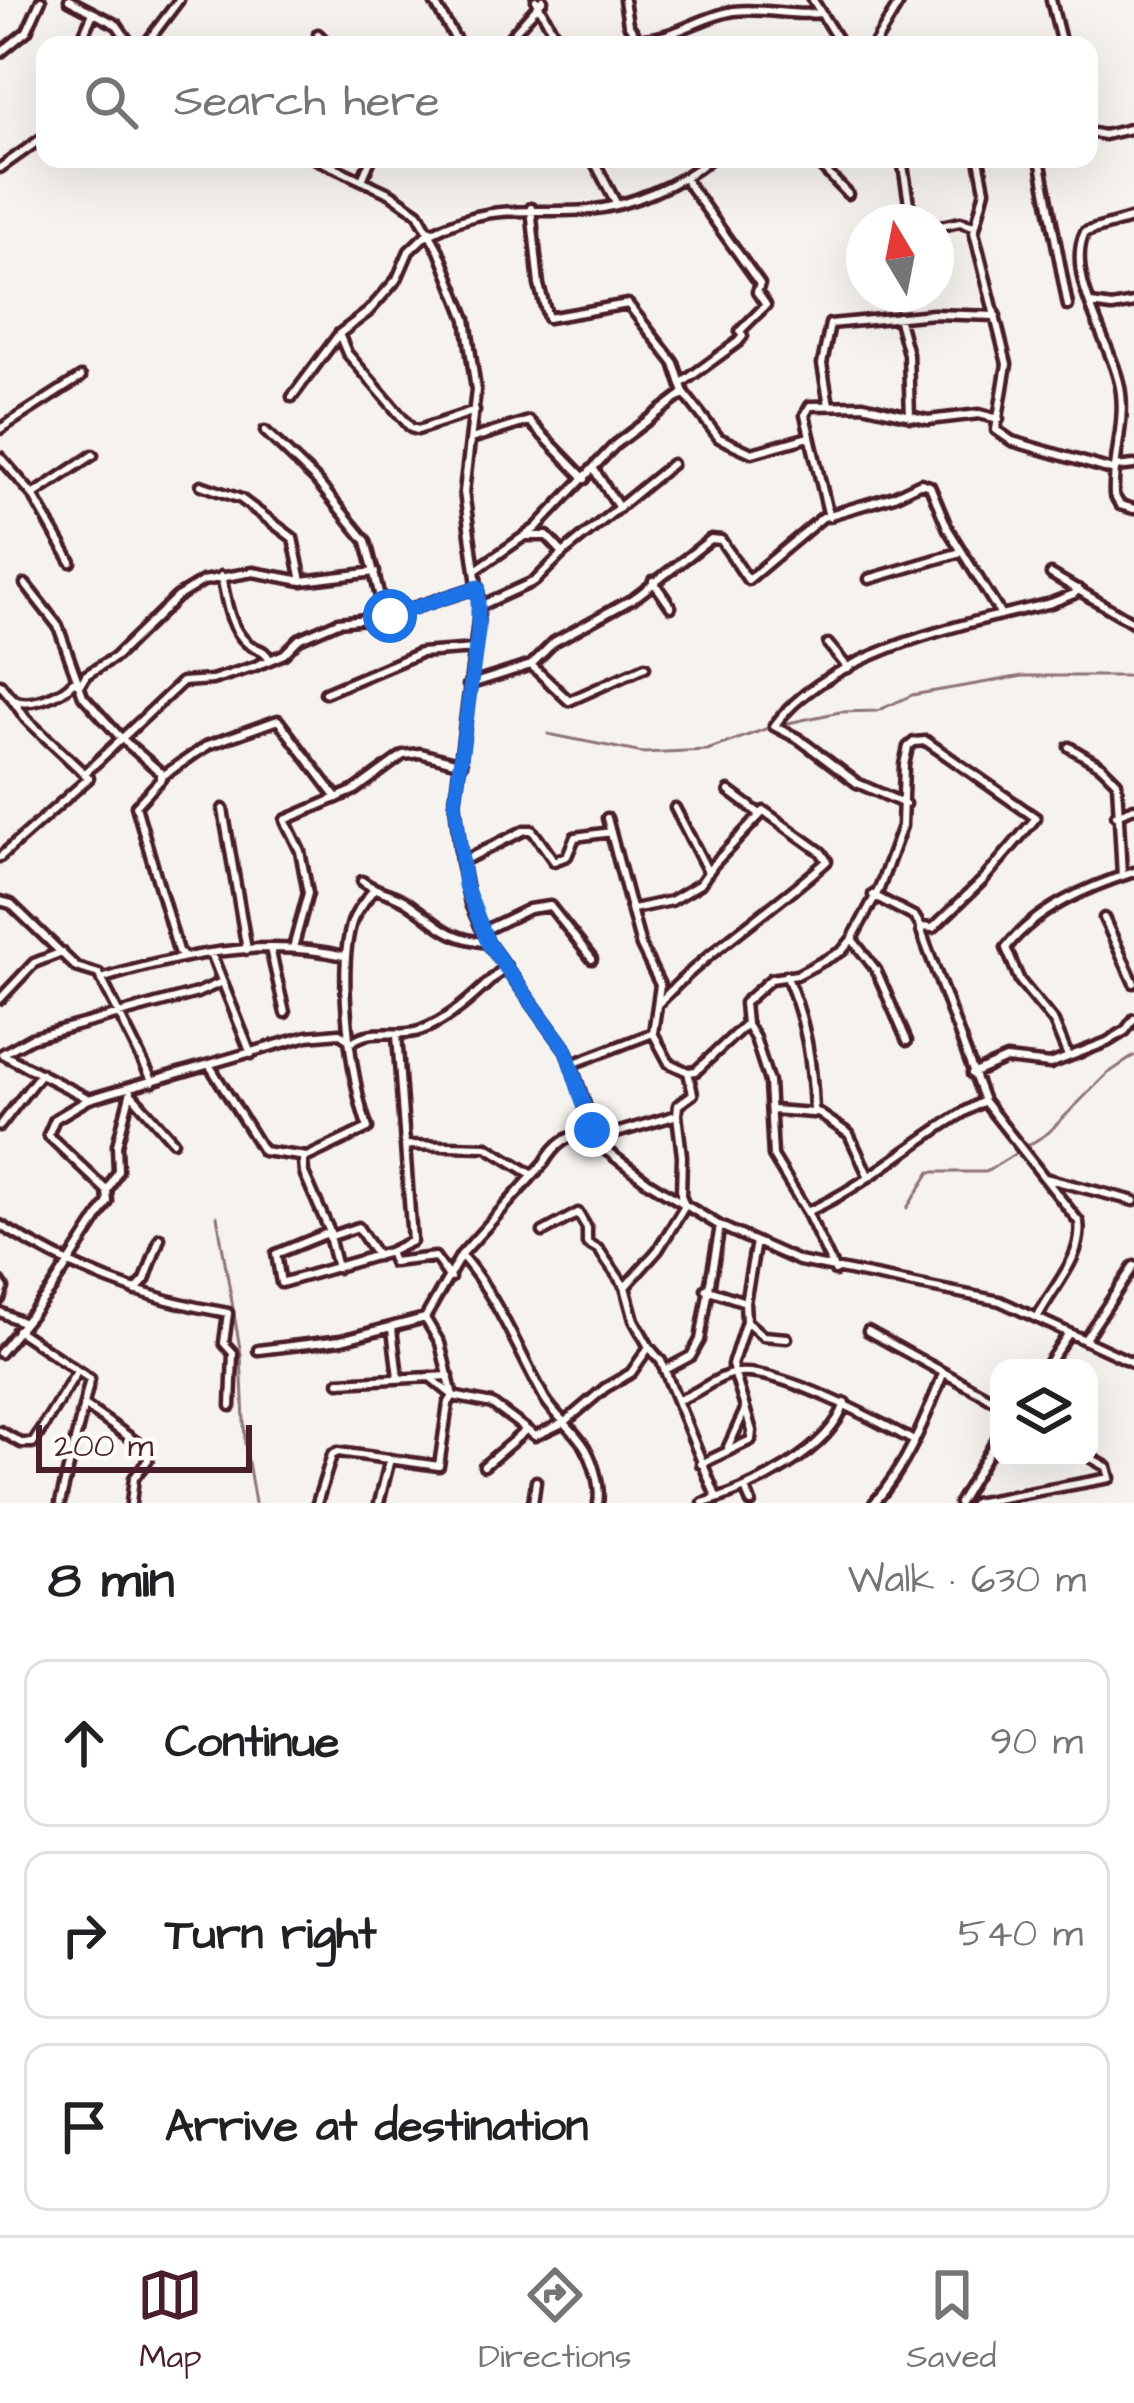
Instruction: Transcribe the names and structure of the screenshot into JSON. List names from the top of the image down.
{
  "scale_bar": "200 m",
  "north": "top",
  "page": {
    "search": "Search here",
    "scale": "200 m",
    "heading": ["8 min", "Walk · 630 m"],
    "list": [
      ["Continue", "90 m"],
      ["Turn right", "540 m"],
      "Arrive at destination"
    ],
    "nav": ["Map", "Directions", "Saved"]
  }
}
